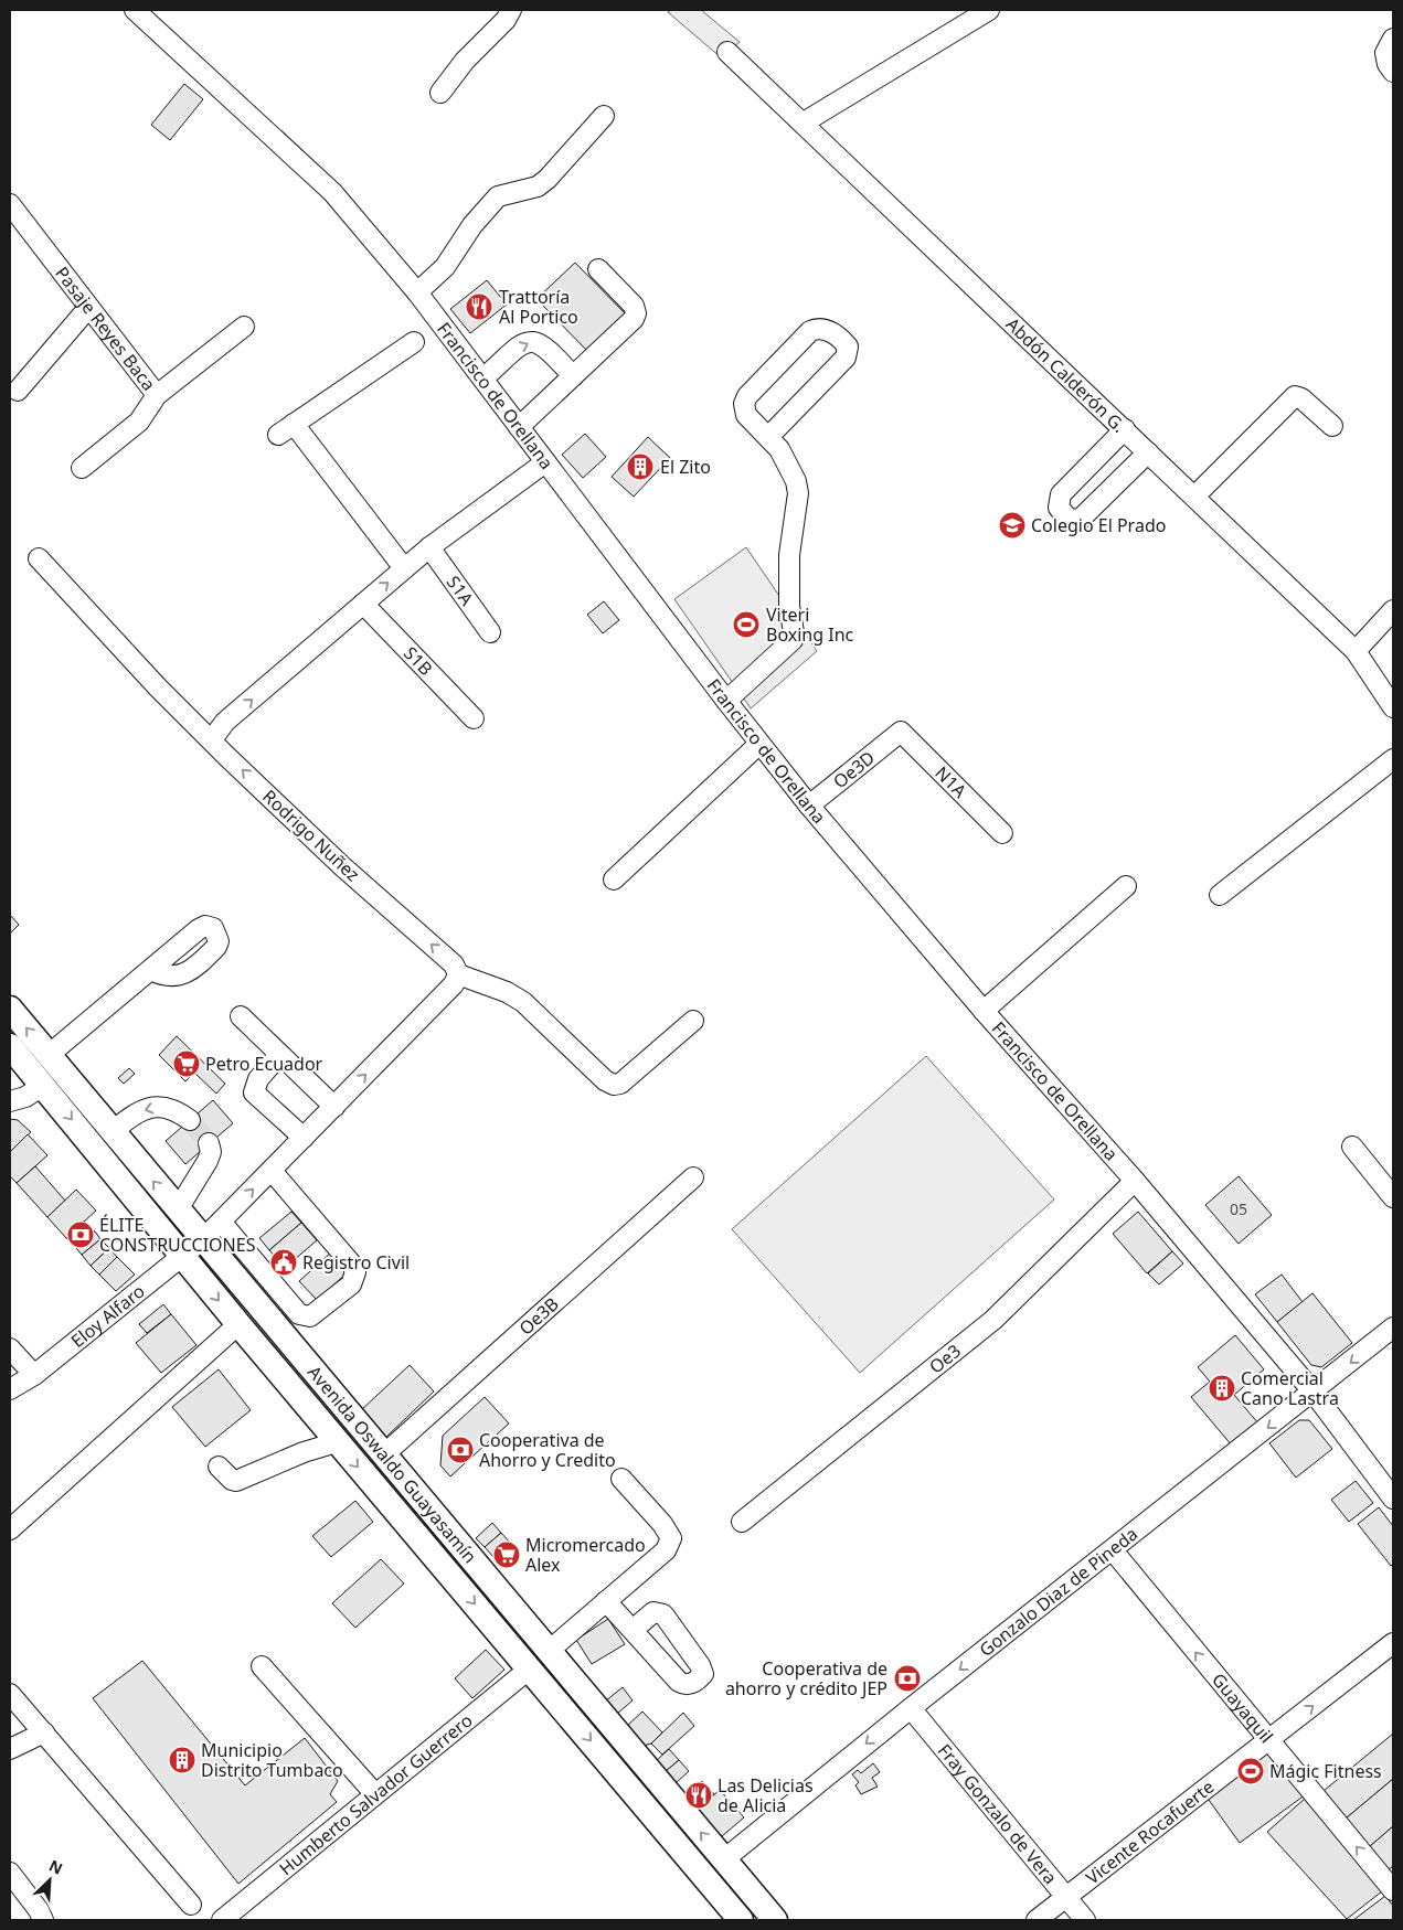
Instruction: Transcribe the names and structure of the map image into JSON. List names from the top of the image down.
{
  "streets": {
    "main road": ["Avenida Oswaldo Guayasamín"],
    "street": [
      "Pasaje Reyes Baca",
      "Abdón Calderón G.",
      "Francisco de Orellana",
      "S1A",
      "S1B",
      "Oe3D",
      "N1A",
      "Rodrigo Nuñez",
      "Eloy Alfaro",
      "Oe3B",
      "Oe3",
      "Gonzalo Diaz de Pineda",
      "Guayaquil",
      "Humberto Salvador Guerrero",
      "Fray Gonzalo de Vera",
      "Vicente Rocafuerte"
    ]
  },
  "crossings": [
    ["Francisco de Orellana", "Oe3D"],
    ["Francisco de Orellana", "Oe3"],
    ["Francisco de Orellana", "Gonzalo Diaz de Pineda"],
    ["Oe3D", "N1A"],
    ["Eloy Alfaro", "Avenida Oswaldo Guayasamín"],
    ["Oe3B", "Avenida Oswaldo Guayasamín"],
    ["Avenida Oswaldo Guayasamín", "Gonzalo Diaz de Pineda"],
    ["Avenida Oswaldo Guayasamín", "Humberto Salvador Guerrero"],
    ["Gonzalo Diaz de Pineda", "Guayaquil"],
    ["Gonzalo Diaz de Pineda", "Fray Gonzalo de Vera"],
    ["Guayaquil", "Vicente Rocafuerte"],
    ["Fray Gonzalo de Vera", "Vicente Rocafuerte"]
  ],
  "one_way": [
    "Rodrigo Nuñez",
    "Gonzalo Diaz de Pineda",
    "Guayaquil",
    "Vicente Rocafuerte"
  ],
  "places": {
    "restaurant": ["Trattoría Al Portico", "Las Delicias de Alicia"],
    "building": ["El Zito", "Comercial Cano Lastra", "Municipio Distrito Tumbaco"],
    "school or university": ["Colegio El Prado"],
    "sports": ["Viteri Boxing Inc", "Mágic Fitness"],
    "supermarket": ["Petro Ecuador", "Micromercado Alex"],
    "bank": ["ÉLITE CONSTRUCCIONES", "Cooperativa de Ahorro y Credito", "Cooperativa de ahorro y crédito JEP"],
    "public building": ["Registro Civil"]
  },
  "house_numbers": ["05"],
  "north": "top right"
}
